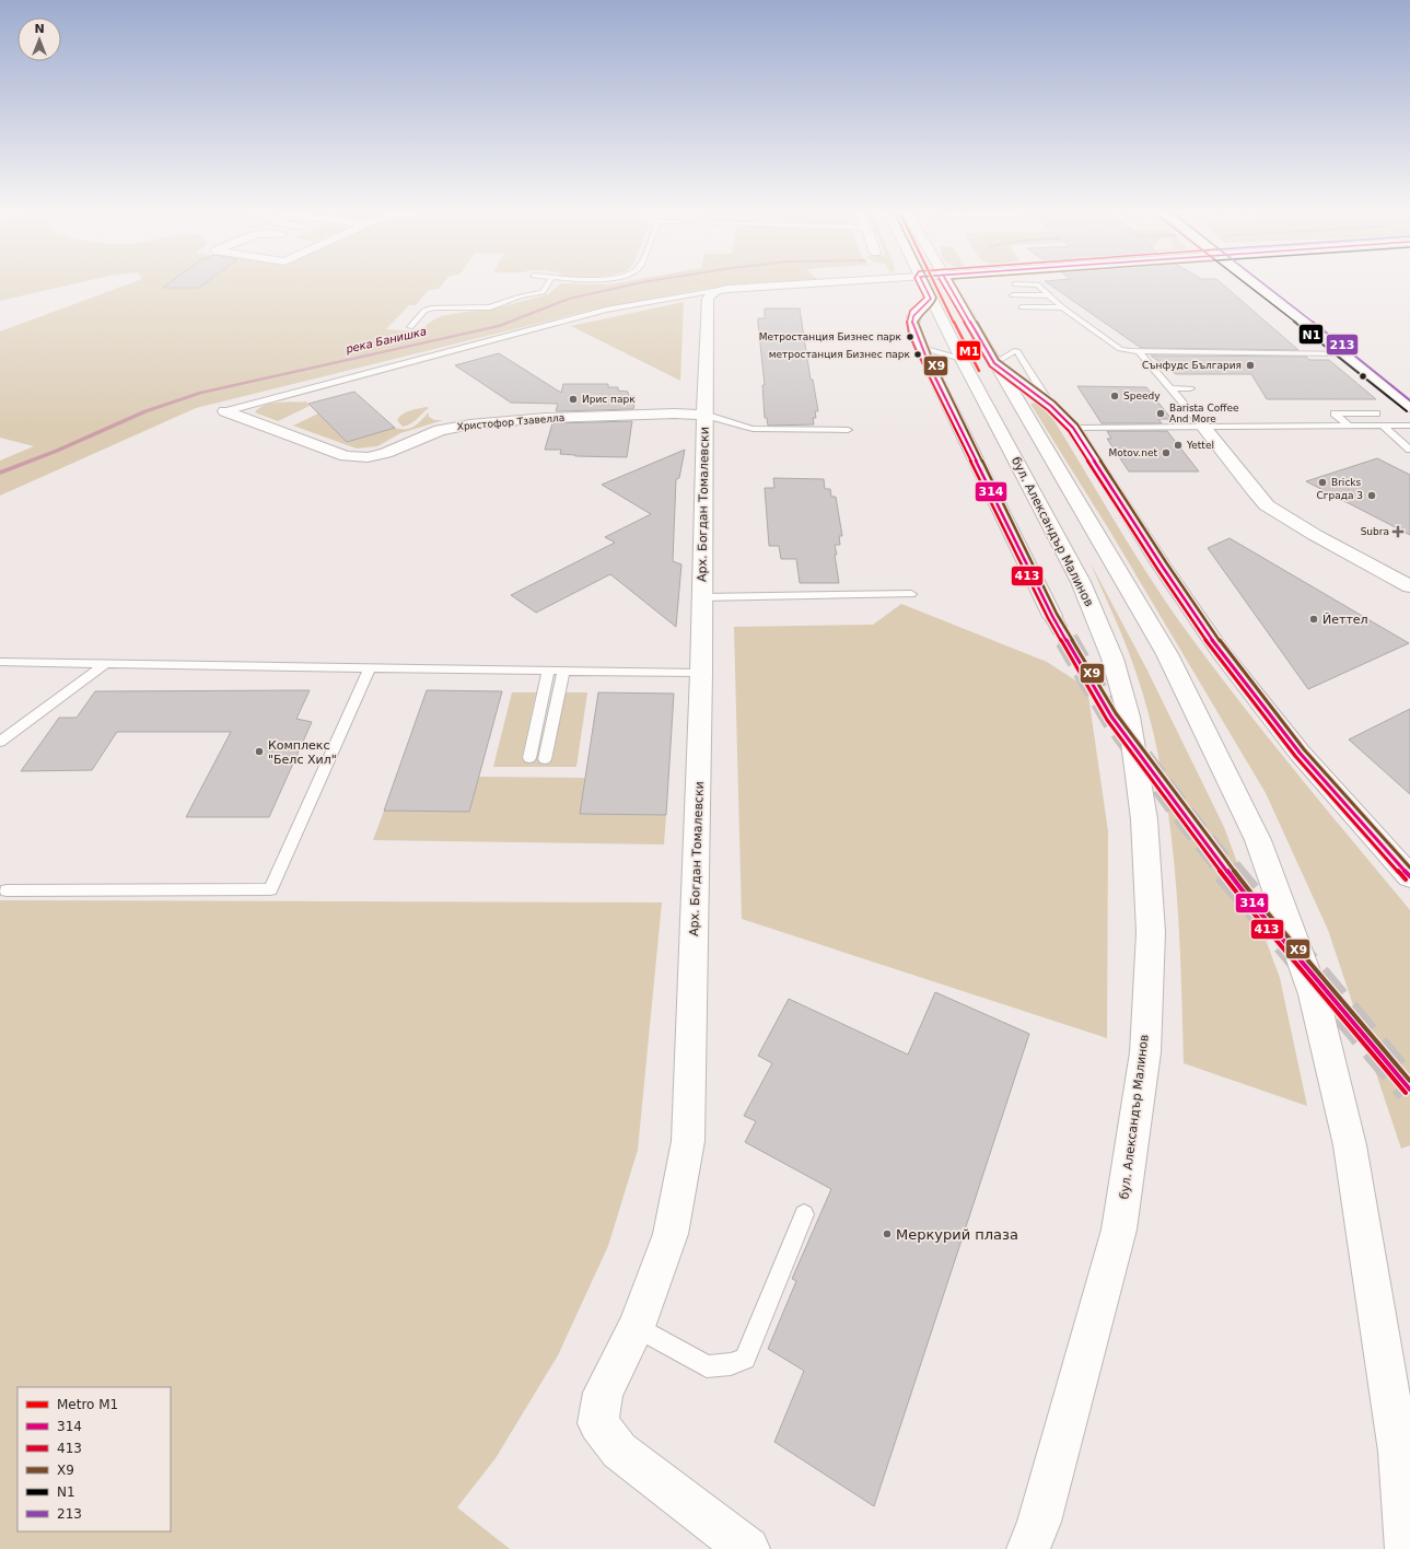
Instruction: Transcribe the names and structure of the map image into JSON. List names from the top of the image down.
{
  "streets": {
    "street": ["Христофор Тзавелла", "Арх. Богдан Томалевски", "бул. Александър Малинов"]
  },
  "crossings": [
    ["Христофор Тзавелла", "Арх. Богдан Томалевски"]
  ],
  "water": ["река Банишка"],
  "places": {
    "other": [
      "Метростанция Бизнес парк",
      "метростанция Бизнес парк",
      "Сънфудс България",
      "Speedy",
      "Ирис парк",
      "Barista Coffee And More",
      "Yettel",
      "Motov.net",
      "Bricks",
      "Сграда 3",
      "Йеттел",
      "Комплекс \"Белс Хил\"",
      "Меркурий плаза"
    ],
    "health": ["Subra"]
  },
  "lines": [
    "metro line M1",
    "transit line 314",
    "transit line 413",
    "transit line Х9",
    "transit line N1",
    "transit line 213"
  ],
  "legend": [
    "Metro M1",
    "314",
    "413",
    "Х9",
    "N1",
    "213"
  ],
  "north": "top"
}
